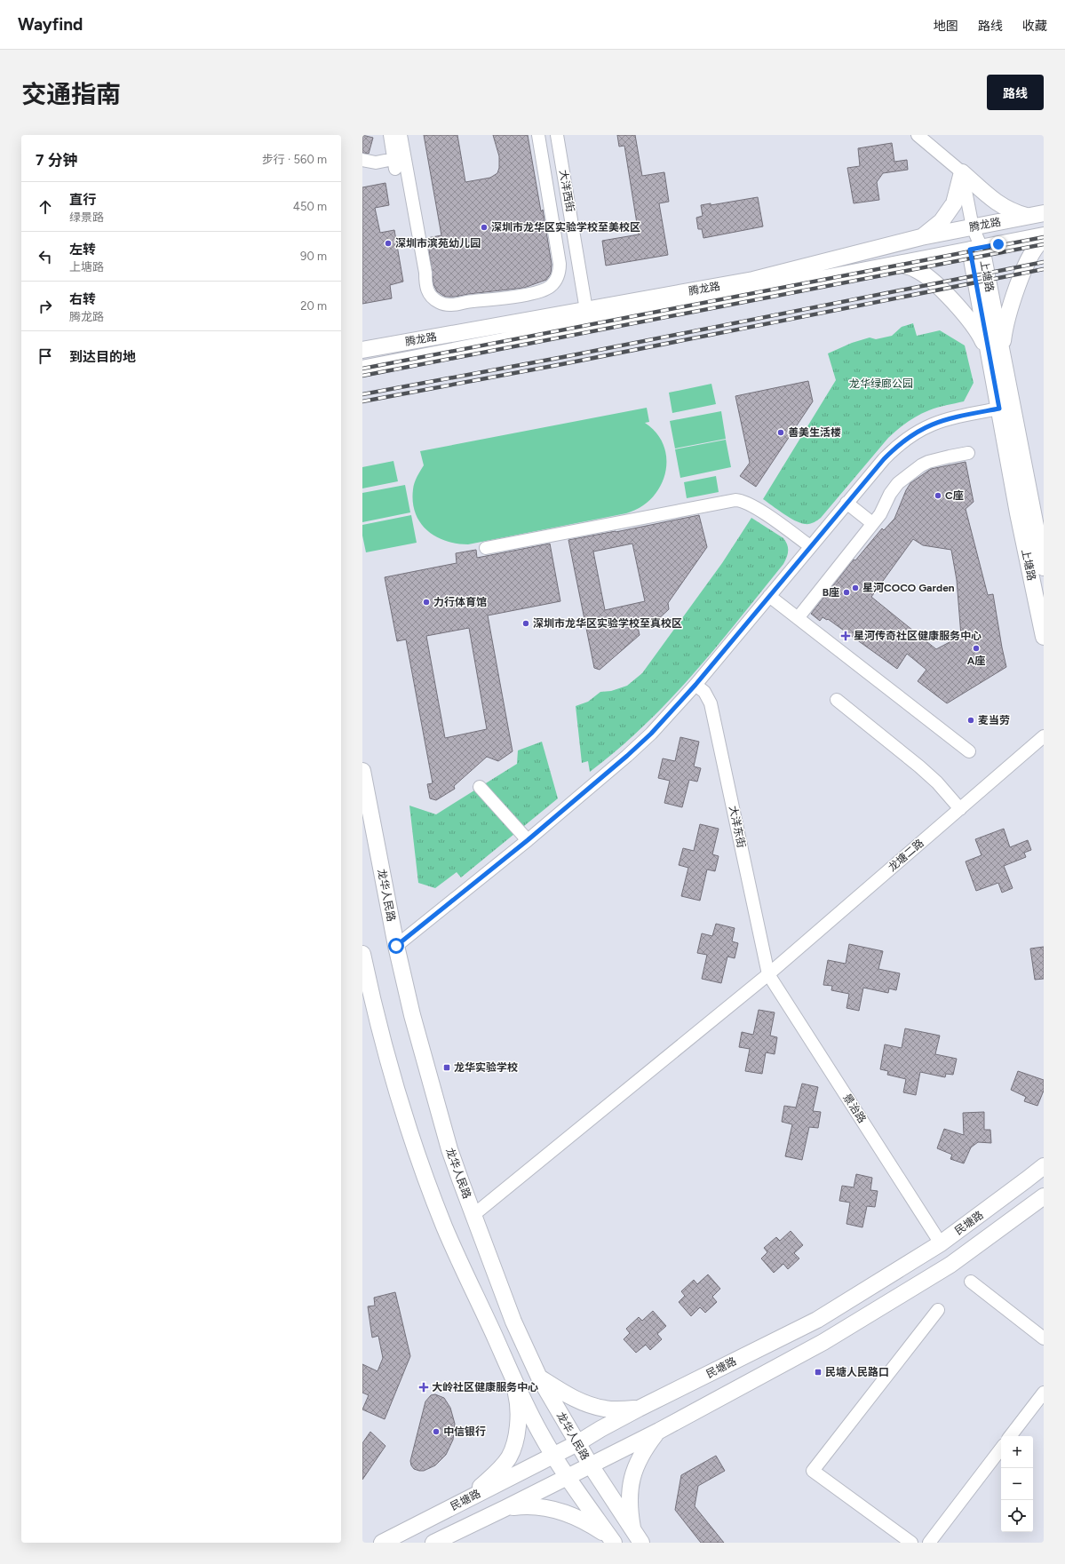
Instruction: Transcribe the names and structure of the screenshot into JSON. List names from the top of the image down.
{
  "streets": {
    "main road": [
      "腾龙路",
      "上塘路",
      "龙华人民路",
      "民塘路"
    ],
    "street": [
      "大洋西街",
      "大洋东街",
      "龙塘二路",
      "景治路"
    ]
  },
  "crossings": [
    ["大洋西街", "腾龙路"],
    ["腾龙路", "上塘路"],
    ["大洋东街", "龙塘二路"],
    ["大洋东街", "景治路"],
    ["龙塘二路", "龙华人民路"],
    ["龙塘二路", "景治路"],
    ["龙华人民路", "民塘路"],
    ["景治路", "民塘路"]
  ],
  "parks": ["龙华绿廊公园"],
  "places": {
    "other": [
      "深圳市龙华区实验学校至美校区",
      "深圳市滨苑幼儿园",
      "善美生活楼",
      "C座",
      "星河COCO Garden",
      "B座",
      "力行体育馆",
      "深圳市龙华区实验学校至真校区",
      "A座",
      "麦当劳",
      "中信银行"
    ],
    "health": ["星河传奇社区健康服务中心", "大岭社区健康服务中心"],
    "transit": ["龙华实验学校", "民塘人民路口"]
  },
  "page": {
    "header": "Wayfind",
    "nav": ["地图", "路线", "收藏"],
    "title": "交通指南",
    "buttons": "路线",
    "heading": ["7 分钟", "步行 · 560 m"],
    "list": [
      ["直行", "绿景路", "450 m"],
      ["左转", "上塘路", "90 m"],
      ["右转", "腾龙路", "20 m"],
      "到达目的地"
    ],
    "map_buttons": ["+", "−"]
  }
}
